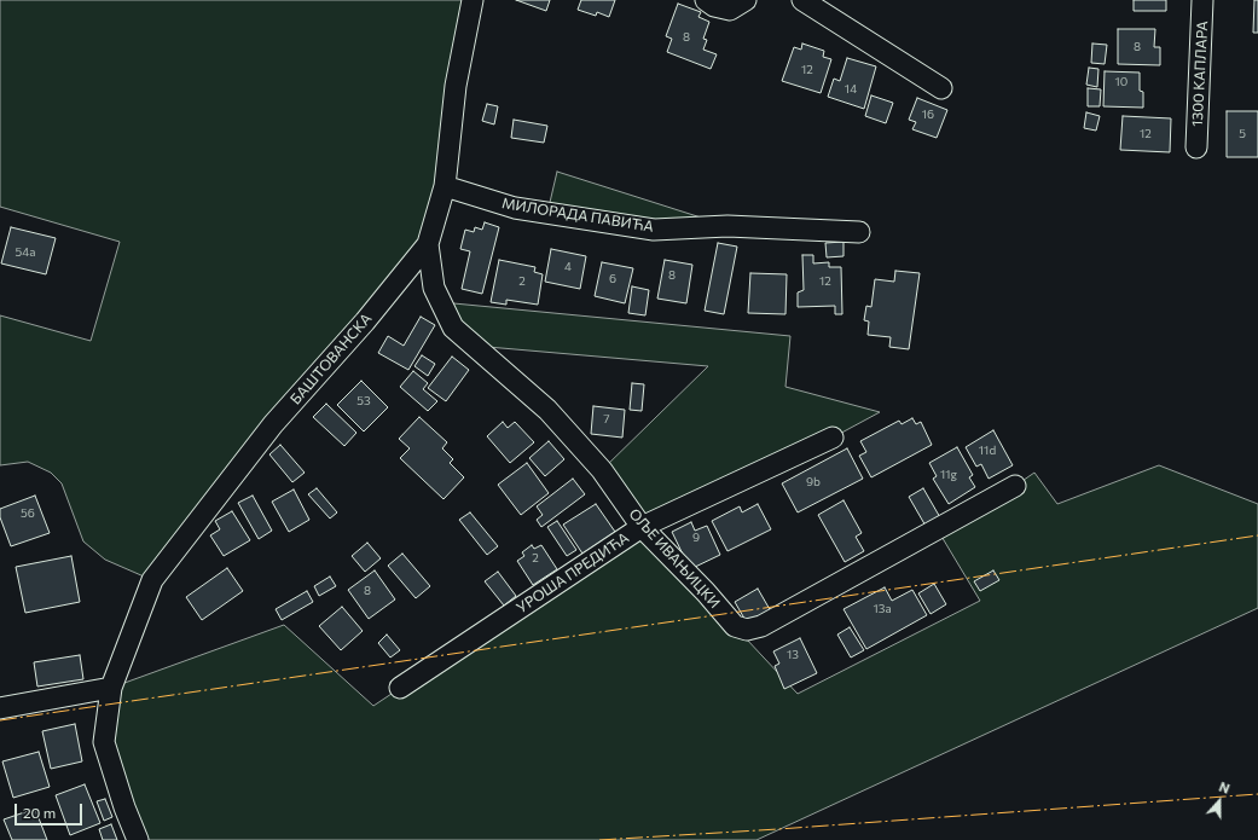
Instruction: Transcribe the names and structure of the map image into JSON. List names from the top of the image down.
{
  "streets": {
    "street": [
      "1300 КАПЛАРА",
      "МИЛОРАДА ПАВИЋА",
      "БАШТОВАНСКА",
      "ОЉЕ ИВАЊИЦКИ",
      "УРОША ПРЕДИЋА"
    ]
  },
  "crossings": [
    ["МИЛОРАДА ПАВИЋА", "БАШТОВАНСКА"],
    ["БАШТОВАНСКА", "ОЉЕ ИВАЊИЦКИ"],
    ["ОЉЕ ИВАЊИЦКИ", "УРОША ПРЕДИЋА"]
  ],
  "house_numbers": [
    "8",
    "8",
    "12",
    "10",
    "14",
    "16",
    "12",
    "5",
    "54a",
    "4",
    "8",
    "6",
    "2",
    "12",
    "53",
    "7",
    "11d",
    "11g",
    "9b",
    "56",
    "9",
    "2",
    "8",
    "13a",
    "13"
  ],
  "scale_bar": "20 m",
  "north": "top"
}
